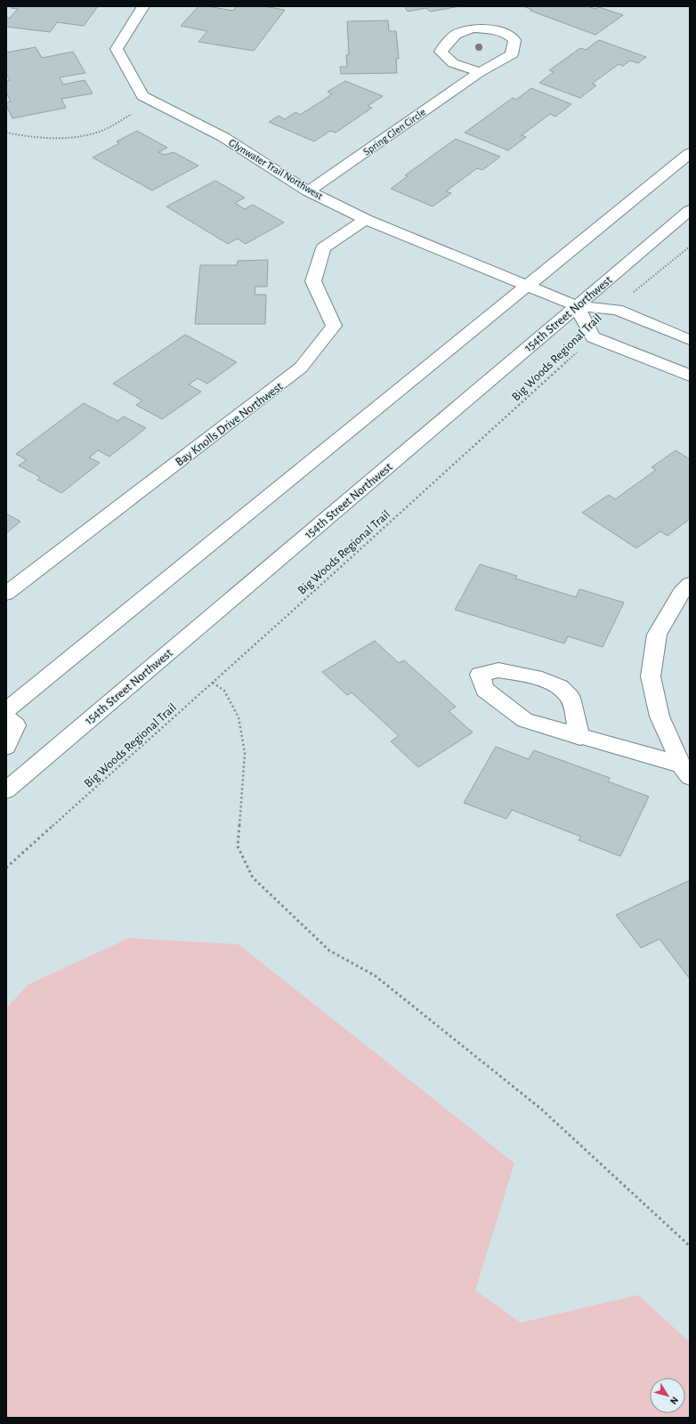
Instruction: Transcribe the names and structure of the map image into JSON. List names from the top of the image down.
{
  "streets": {
    "street": [
      "Spring Glen Circle",
      "Glynwater Trail Northwest",
      "154th Street Northwest",
      "Bay Knolls Drive Northwest"
    ],
    "path": ["Big Woods Regional Trail"]
  },
  "crossings": [
    ["Spring Glen Circle", "Glynwater Trail Northwest"],
    ["Glynwater Trail Northwest", "154th Street Northwest"],
    ["Glynwater Trail Northwest", "Big Woods Regional Trail"],
    ["Glynwater Trail Northwest", "Bay Knolls Drive Northwest"]
  ],
  "north": "bottom right"
}
